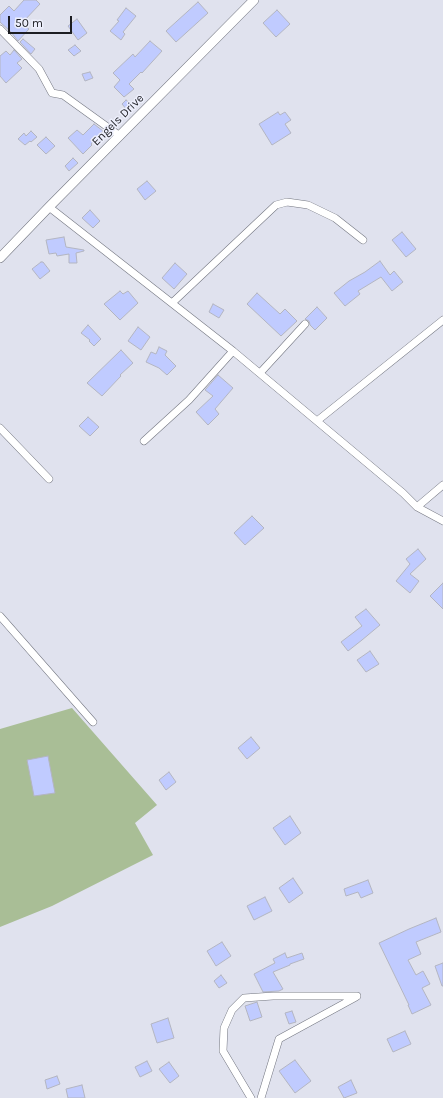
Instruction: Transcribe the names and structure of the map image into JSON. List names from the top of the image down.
{
  "streets": {
    "street": ["Engels Drive"]
  },
  "scale_bar": "50 m"
}
